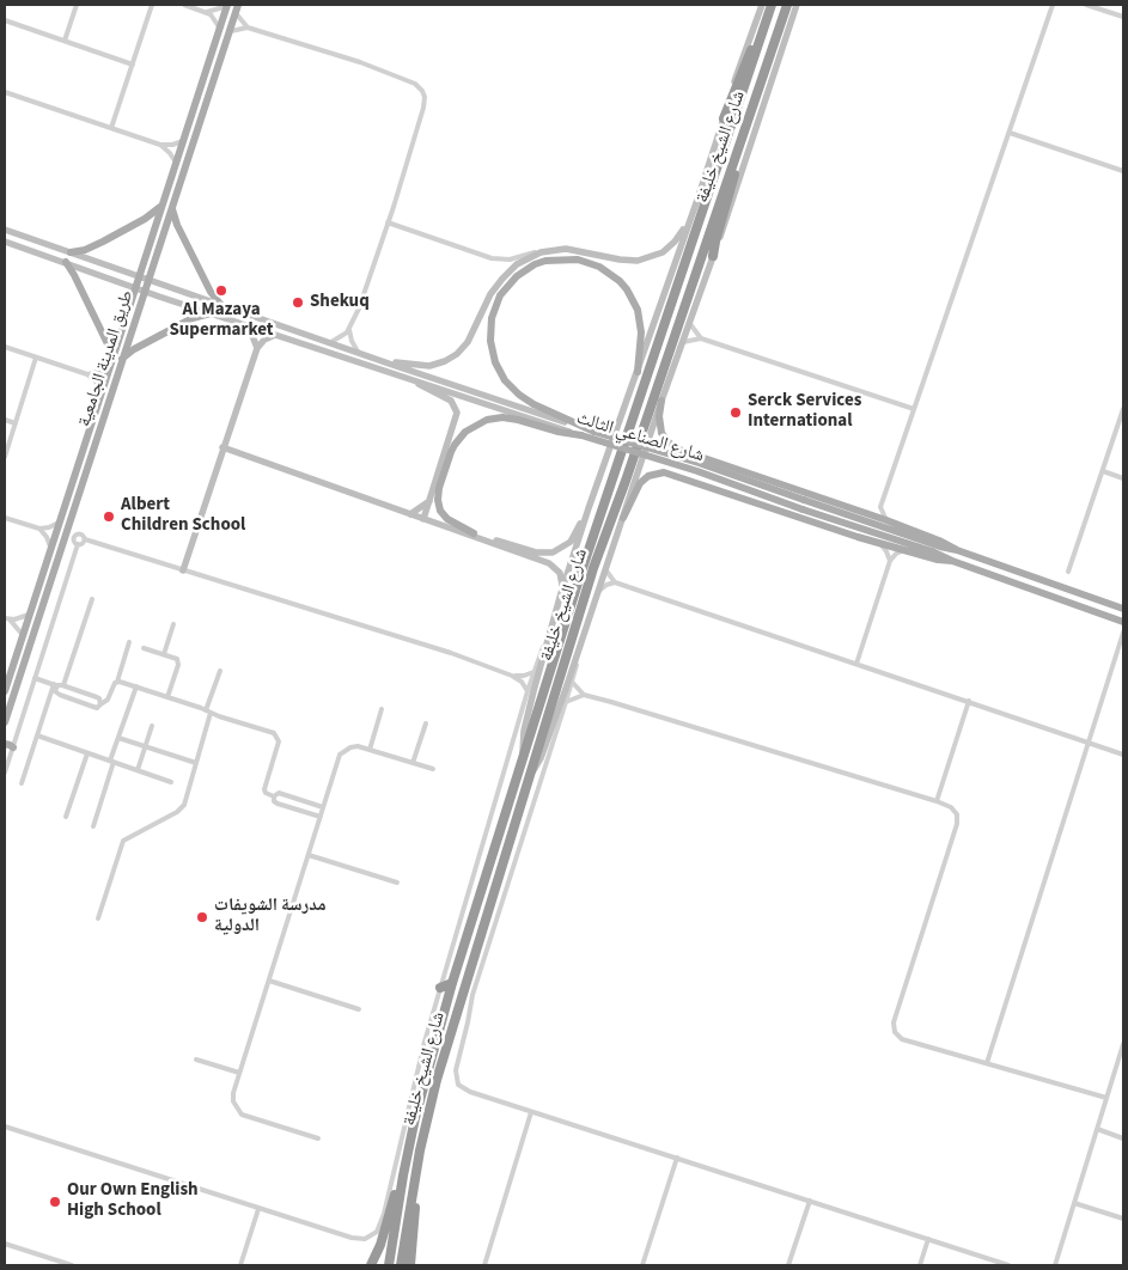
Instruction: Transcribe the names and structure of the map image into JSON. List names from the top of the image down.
{
  "streets": {
    "highway": ["شارع الشيخ خليفة"],
    "main road": ["طريق المدينة الجامعية", "شارع الصناعي الثالث"]
  },
  "places": [
    "Al Mazaya Supermarket",
    "Shekuq",
    "Serck Services International",
    "Albert Children School",
    "مدرسة الشويفات الدولية",
    "Our Own English High School"
  ]
}
